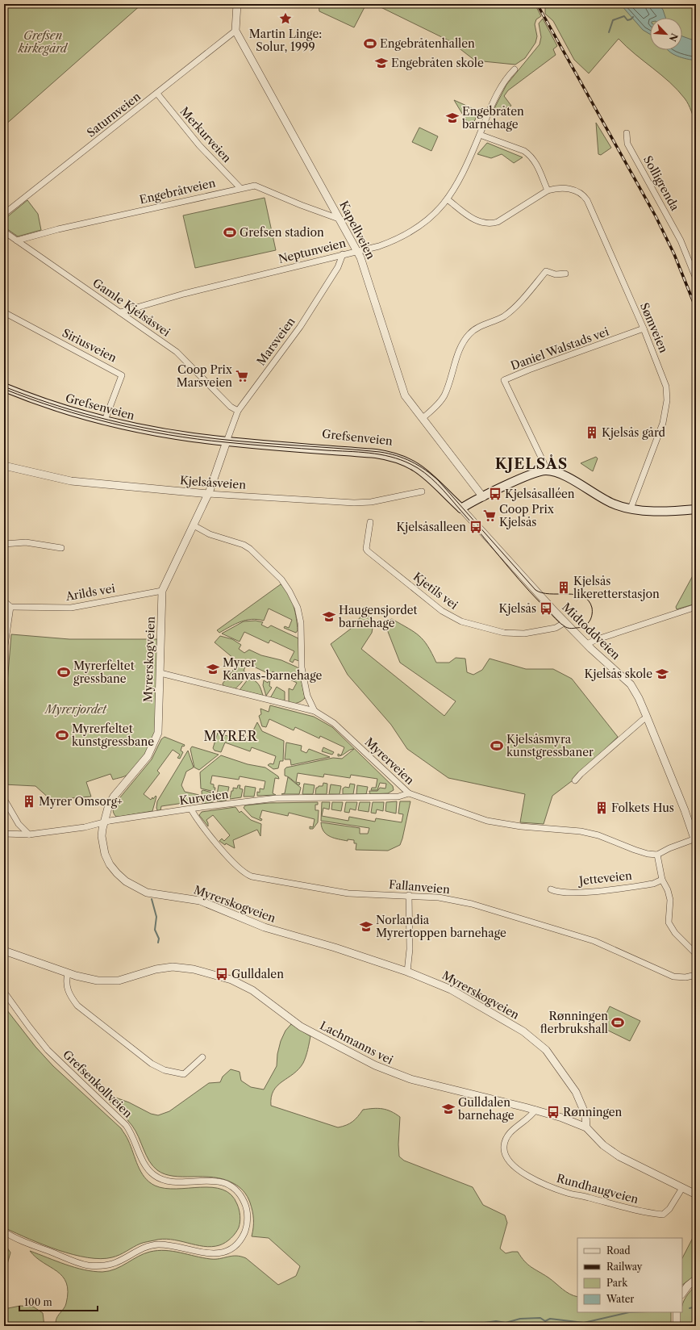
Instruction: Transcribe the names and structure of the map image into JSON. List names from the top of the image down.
{
  "streets": {
    "main road": ["Grefsenveien"],
    "street": [
      "Saturnveien",
      "Merkurveien",
      "Solligrenda",
      "Engebråtveien",
      "Kapellveien",
      "Neptunveien",
      "Gamle Kjelsåsvei",
      "Sømveien",
      "Marsveien",
      "Siriusveien",
      "Daniel Walstads vei",
      "Kjelsåsveien",
      "Kjetils vei",
      "Arilds vei",
      "Midtoddveien",
      "Myrerskogveien",
      "Myrerveien",
      "Kurveien",
      "Jetteveien",
      "Fallanveien",
      "Lachmanns vei",
      "Grefsenkollveien",
      "Rundhaugveien"
    ]
  },
  "crossings": [
    ["Saturnveien", "Merkurveien"],
    ["Saturnveien", "Kapellveien"],
    ["Merkurveien", "Engebråtveien"],
    ["Engebråtveien", "Kapellveien"],
    ["Engebråtveien", "Gamle Kjelsåsvei"],
    ["Kapellveien", "Neptunveien"],
    ["Neptunveien", "Gamle Kjelsåsvei"],
    ["Neptunveien", "Marsveien"],
    ["Gamle Kjelsåsvei", "Marsveien"],
    ["Sømveien", "Daniel Walstads vei"],
    ["Marsveien", "Grefsenveien"],
    ["Marsveien", "Myrerskogveien"],
    ["Siriusveien", "Grefsenveien"],
    ["Grefsenveien", "Midtoddveien"],
    ["Grefsenveien", "Myrerskogveien"],
    ["Kjelsåsveien", "Myrerskogveien"],
    ["Kjetils vei", "Midtoddveien"],
    ["Arilds vei", "Myrerskogveien"],
    ["Myrerskogveien", "Kurveien"],
    ["Myrerskogveien", "Lachmanns vei"],
    ["Myrerveien", "Kurveien"],
    ["Kurveien", "Fallanveien"],
    ["Lachmanns vei", "Rundhaugveien"]
  ],
  "districts": ["KJELSÅS", "MYRER"],
  "parks": ["Grefsen kirkegård", "Myrerjordet"],
  "places": {
    "place": ["Martin Linge: Solur, 1999"],
    "sports": [
      "Engebråtenhallen",
      "Grefsen stadion",
      "Myrerfeltet gressbane",
      "Myrerfeltet kunstgressbane",
      "Kjelsåsmyra kunstgressbaner",
      "Rønningen flerbrukshall"
    ],
    "school or university": [
      "Engebråten skole",
      "Engebråten barnehage",
      "Haugensjordet barnehage",
      "Myrer Kanvas-barnehage",
      "Kjelsås skole",
      "Norlandia Myrertoppen barnehage",
      "Gulldalen barnehage"
    ],
    "supermarket": ["Coop Prix Marsveien", "Coop Prix Kjelsås"],
    "building": [
      "Kjelsås gård",
      "Kjelsås likeretterstasjon",
      "Myrer Omsorg+",
      "Folkets Hus"
    ],
    "bus stop": [
      "Kjelsåsalléen",
      "Kjelsåsalleen",
      "Kjelsås",
      "Gulldalen",
      "Rønningen"
    ]
  },
  "legend": [
    "Road",
    "Railway",
    "Park",
    "Water"
  ],
  "scale_bar": "100 m",
  "north": "bottom right"
}
